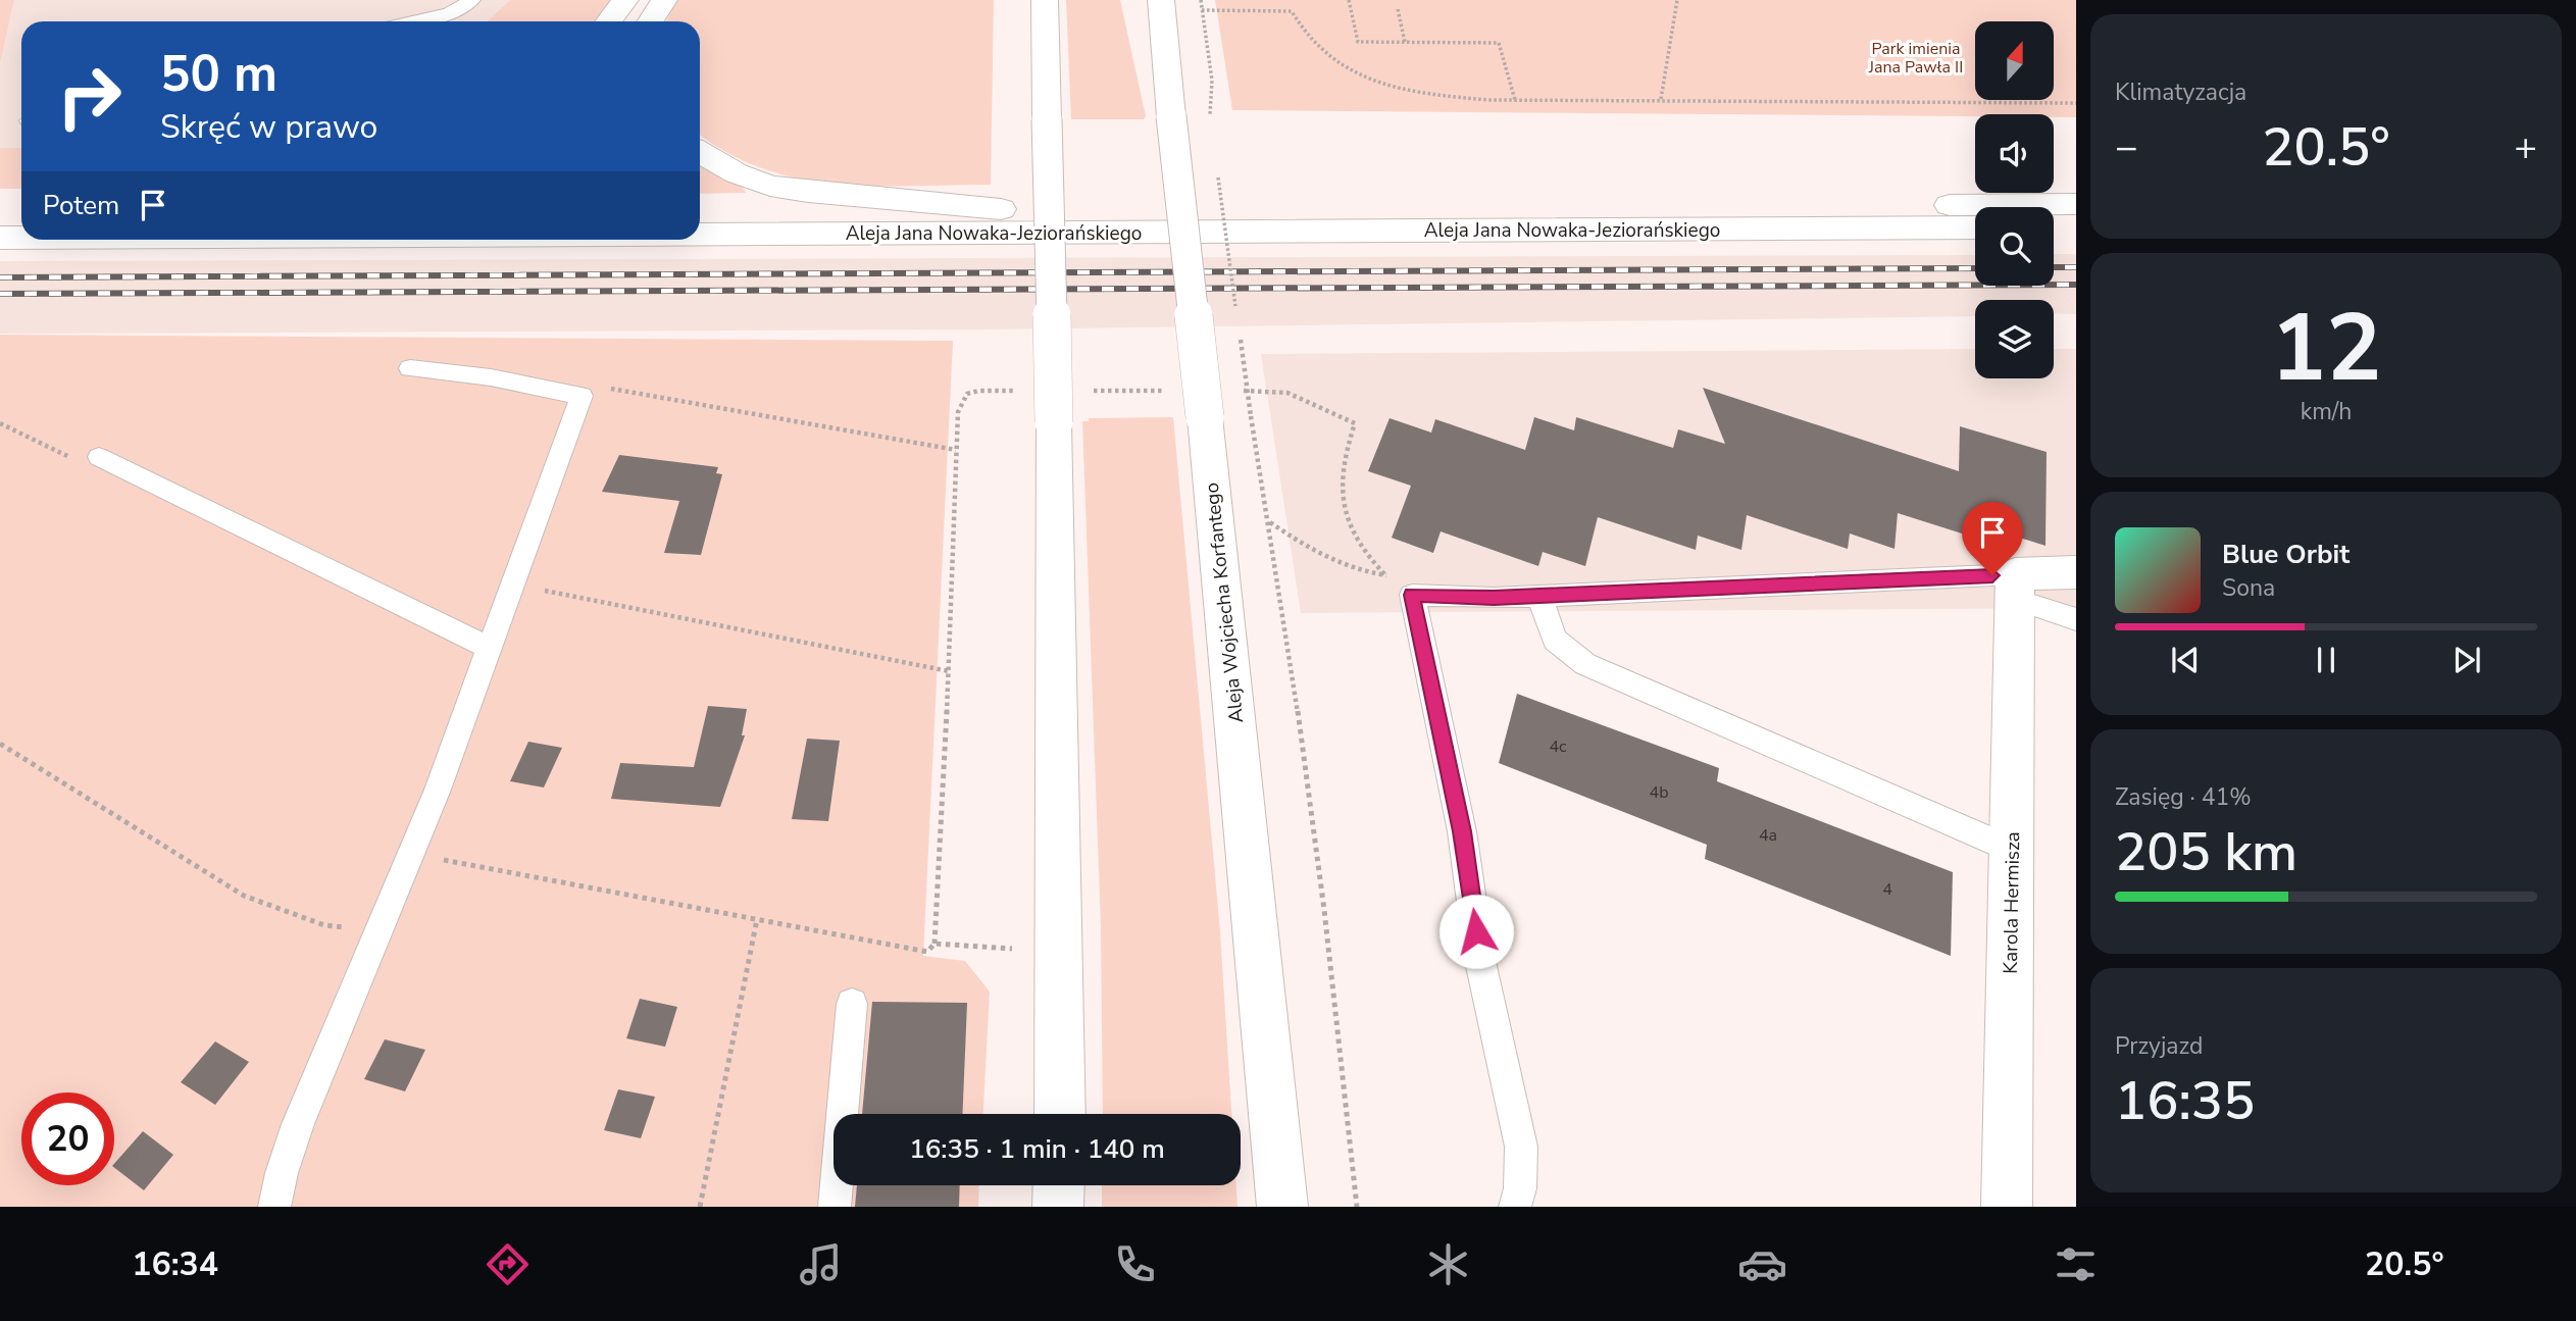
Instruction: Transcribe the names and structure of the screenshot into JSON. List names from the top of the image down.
{
  "streets": {
    "main road": ["Aleja Jana Nowaka-Jeziorańskiego", "Aleja Wojciecha Korfantego", "Karola Hermisza"]
  },
  "parks": ["Park imienia Jana Pawła II"],
  "house_numbers": [
    "4c",
    "4b",
    "4a",
    "4"
  ],
  "north": "top",
  "page": {
    "tile": [
      "Klimatyzacja",
      ["12", "km/h"],
      ["Zasięg · 41%", "205 km"],
      ["Przyjazd", "16:35"]
    ],
    "turn": ["50 m", "Skręć w prawo"],
    "heat": ["−", "20.5°", "+"],
    "then": "Potem",
    "song": ["Blue Orbit", "Sona"],
    "limit": "20",
    "trip": "16:35 · 1 min · 140 m",
    "tabs": ["16:34", "20.5°"]
  }
}
